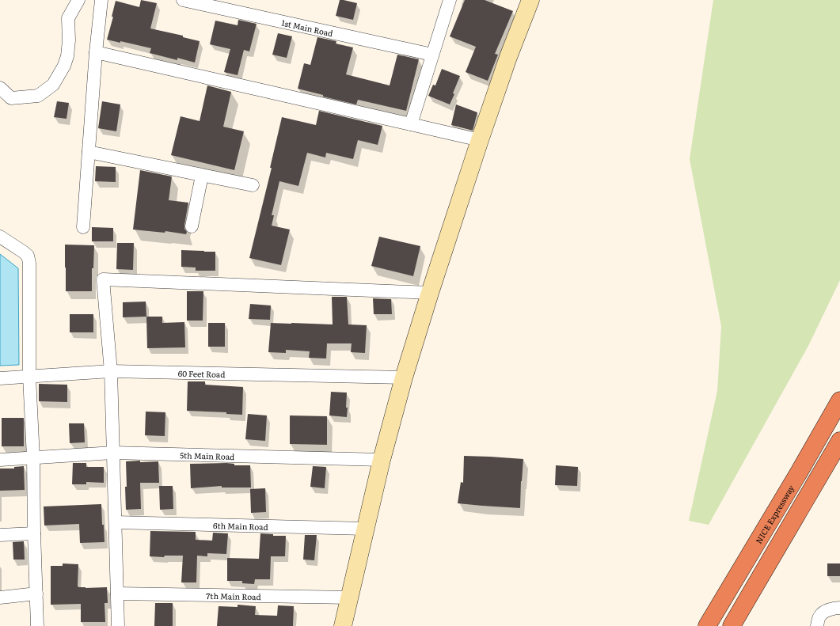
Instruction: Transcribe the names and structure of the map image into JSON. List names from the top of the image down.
{
  "streets": {
    "highway": ["NICE Expressway"],
    "street": [
      "1st Main Road",
      "60 Feet Road",
      "5th Main Road",
      "6th Main Road",
      "7th Main Road"
    ]
  }
}
